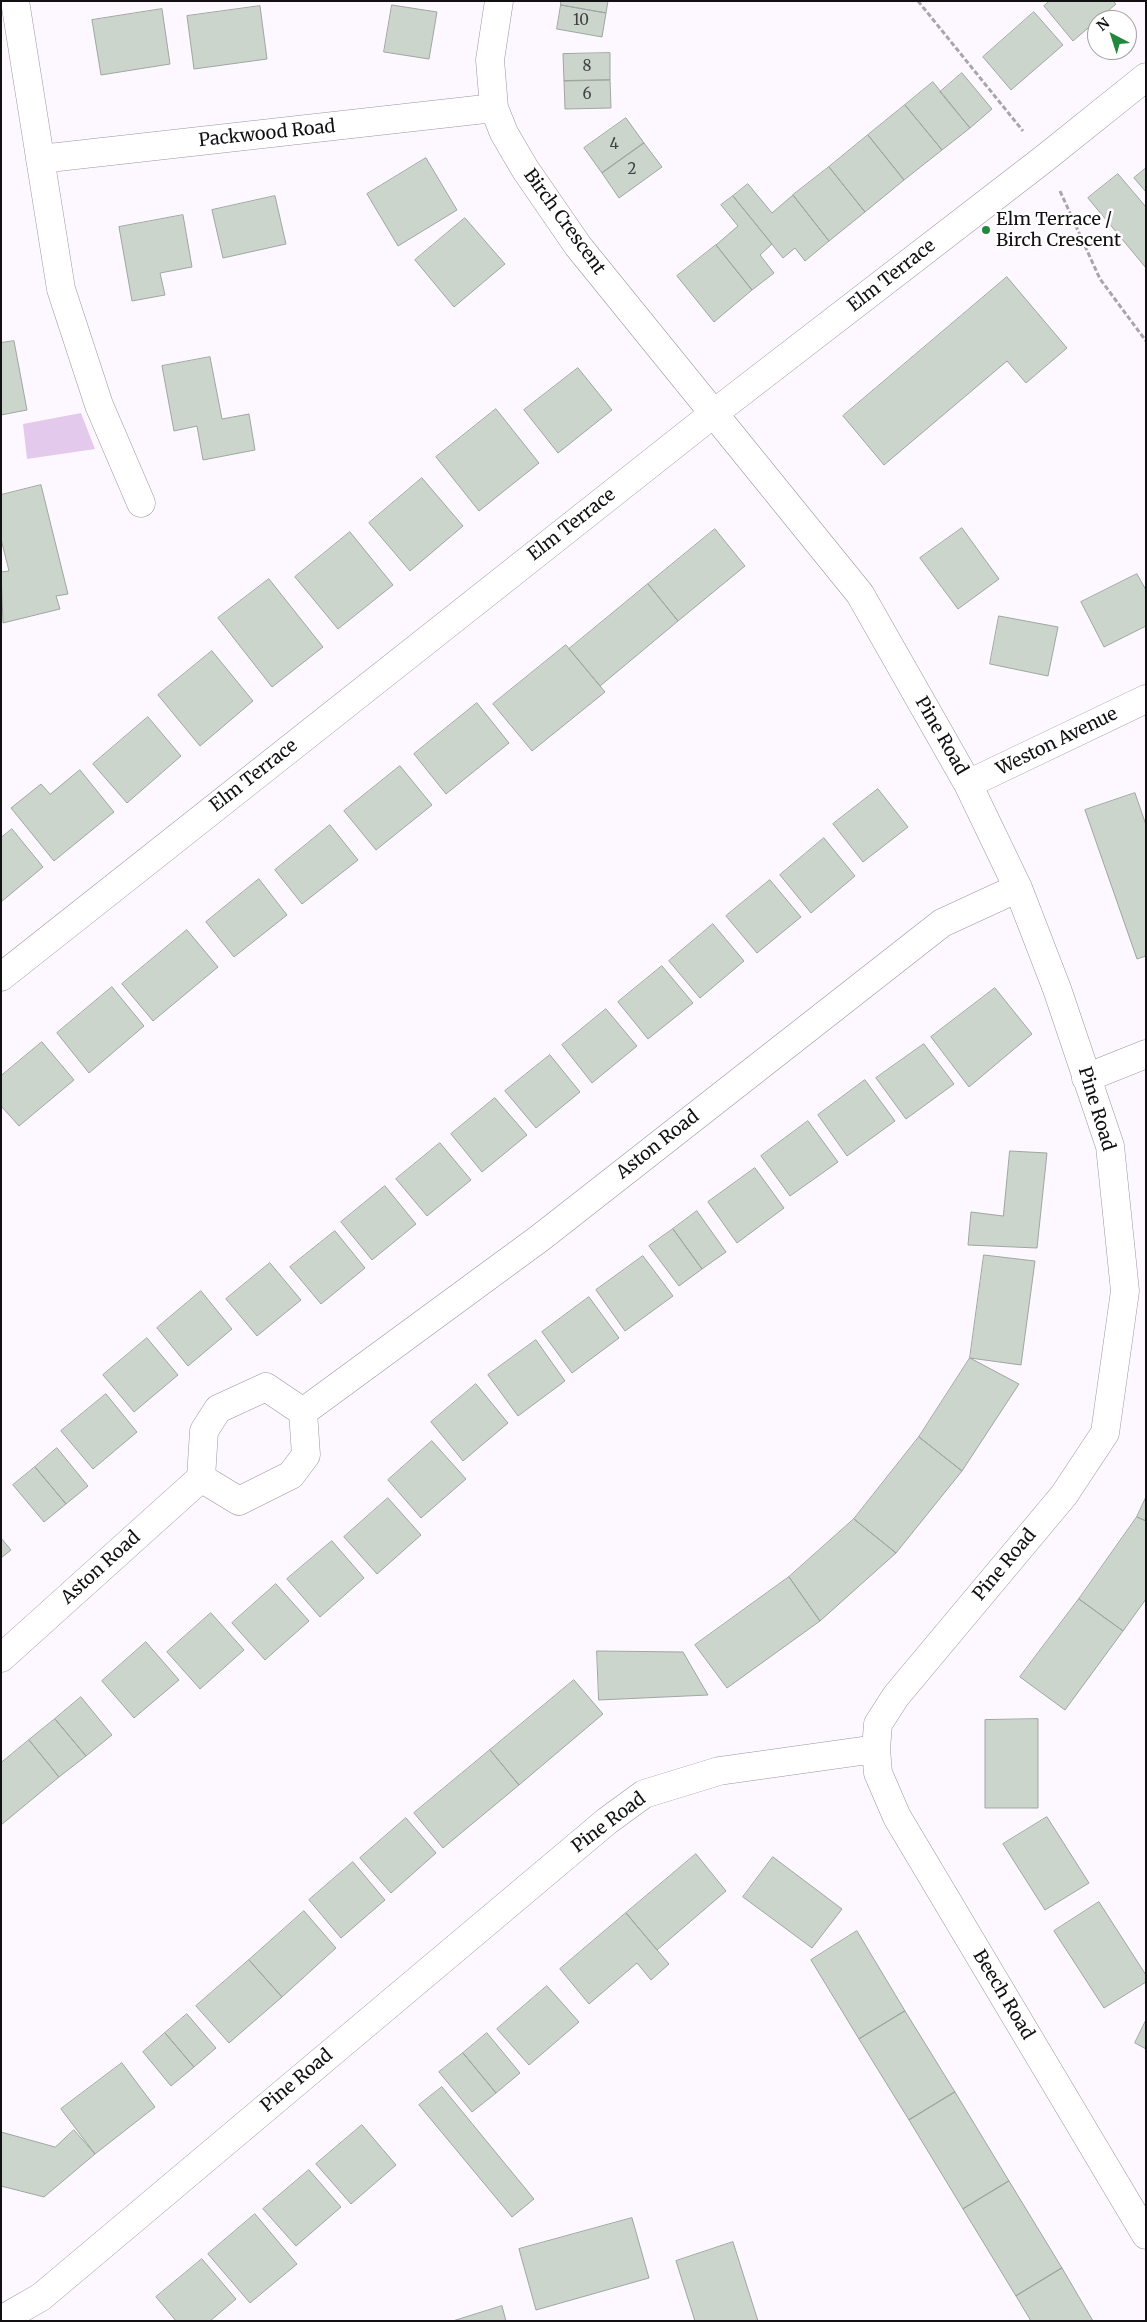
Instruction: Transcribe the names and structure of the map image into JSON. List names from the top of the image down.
{
  "streets": {
    "street": [
      "Packwood Road",
      "Birch Crescent",
      "Elm Terrace",
      "Pine Road",
      "Weston Avenue",
      "Aston Road",
      "Beech Road"
    ]
  },
  "crossings": [
    ["Packwood Road", "Birch Crescent"],
    ["Birch Crescent", "Elm Terrace"],
    ["Birch Crescent", "Pine Road"],
    ["Elm Terrace", "Pine Road"],
    ["Pine Road", "Weston Avenue"],
    ["Pine Road", "Aston Road"],
    ["Pine Road", "Beech Road"]
  ],
  "places": ["Elm Terrace / Birch Crescent"],
  "house_numbers": [
    "10",
    "8",
    "6",
    "4",
    "2"
  ],
  "north": "top left"
}
